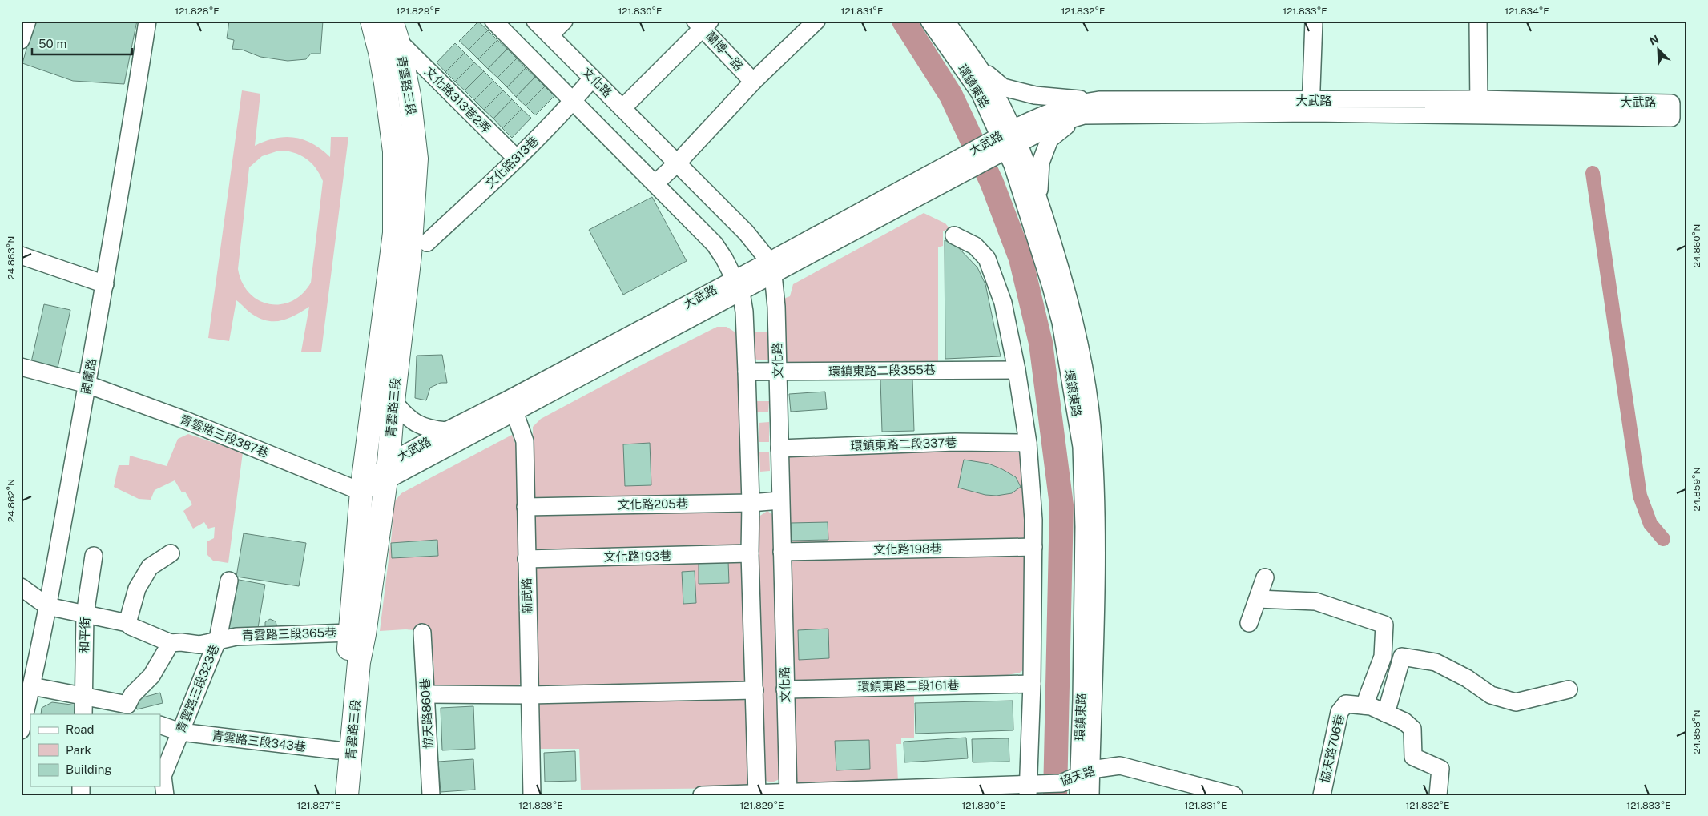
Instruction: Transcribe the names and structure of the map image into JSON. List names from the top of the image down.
{
  "streets": {
    "main road": ["青雲路三段"],
    "street": [
      "蘭博一路",
      "文化路",
      "環鎮東路",
      "文化路313巷2弄",
      "大武路",
      "文化路313巷",
      "環鎮東路二段355巷",
      "開蘭路",
      "青雲路三段387巷",
      "環鎮東路二段337巷",
      "文化路205巷",
      "文化路198巷",
      "文化路193巷",
      "新武路",
      "青雲路三段365巷",
      "和平街",
      "環鎮東路二段161巷",
      "青雲路三段323巷",
      "協天路860巷",
      "青雲路三段343巷",
      "協天路706巷",
      "協天路"
    ]
  },
  "crossings": [
    ["文化路", "大武路"],
    ["文化路", "文化路313巷"],
    ["文化路", "環鎮東路二段355巷"],
    ["文化路", "環鎮東路二段337巷"],
    ["文化路", "文化路205巷"],
    ["文化路", "文化路198巷"],
    ["文化路", "環鎮東路二段161巷"],
    ["文化路", "協天路"],
    ["青雲路三段", "文化路313巷2弄"],
    ["青雲路三段", "大武路"],
    ["青雲路三段", "青雲路三段387巷"],
    ["青雲路三段", "青雲路三段365巷"],
    ["青雲路三段", "青雲路三段343巷"],
    ["環鎮東路", "大武路"],
    ["環鎮東路", "協天路"],
    ["文化路313巷2弄", "文化路313巷"],
    ["大武路", "青雲路三段387巷"],
    ["大武路", "新武路"],
    ["開蘭路", "青雲路三段387巷"],
    ["文化路205巷", "新武路"],
    ["文化路193巷", "新武路"],
    ["青雲路三段365巷", "青雲路三段323巷"],
    ["青雲路三段323巷", "青雲路三段343巷"]
  ],
  "legend": ["Road", "Park", "Building"],
  "scale_bar": "50 m",
  "north": "top left",
  "coordinates": [
    "121.828°E",
    "121.829°E",
    "121.830°E",
    "121.831°E",
    "121.832°E",
    "121.833°E",
    "121.834°E",
    "24.860°N",
    "24.863°N",
    "24.859°N",
    "24.862°N",
    "24.858°N",
    "121.827°E"
  ]
}
